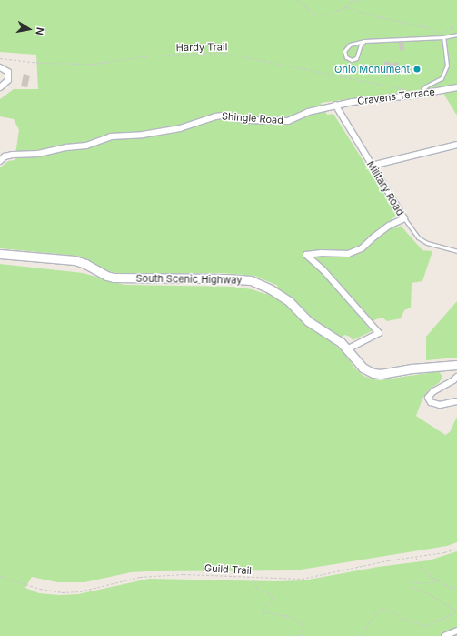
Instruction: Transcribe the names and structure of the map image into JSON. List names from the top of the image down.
{
  "streets": {
    "main road": ["South Scenic Highway"],
    "street": ["Cravens Terrace", "Shingle Road", "Military Road"],
    "path": ["Hardy Trail", "Guild Trail"]
  },
  "crossings": [
    ["Cravens Terrace", "Shingle Road"],
    ["Cravens Terrace", "Military Road"],
    ["Shingle Road", "Military Road"],
    ["Military Road", "South Scenic Highway"]
  ],
  "places": ["Ohio Monument"],
  "north": "right"
}
